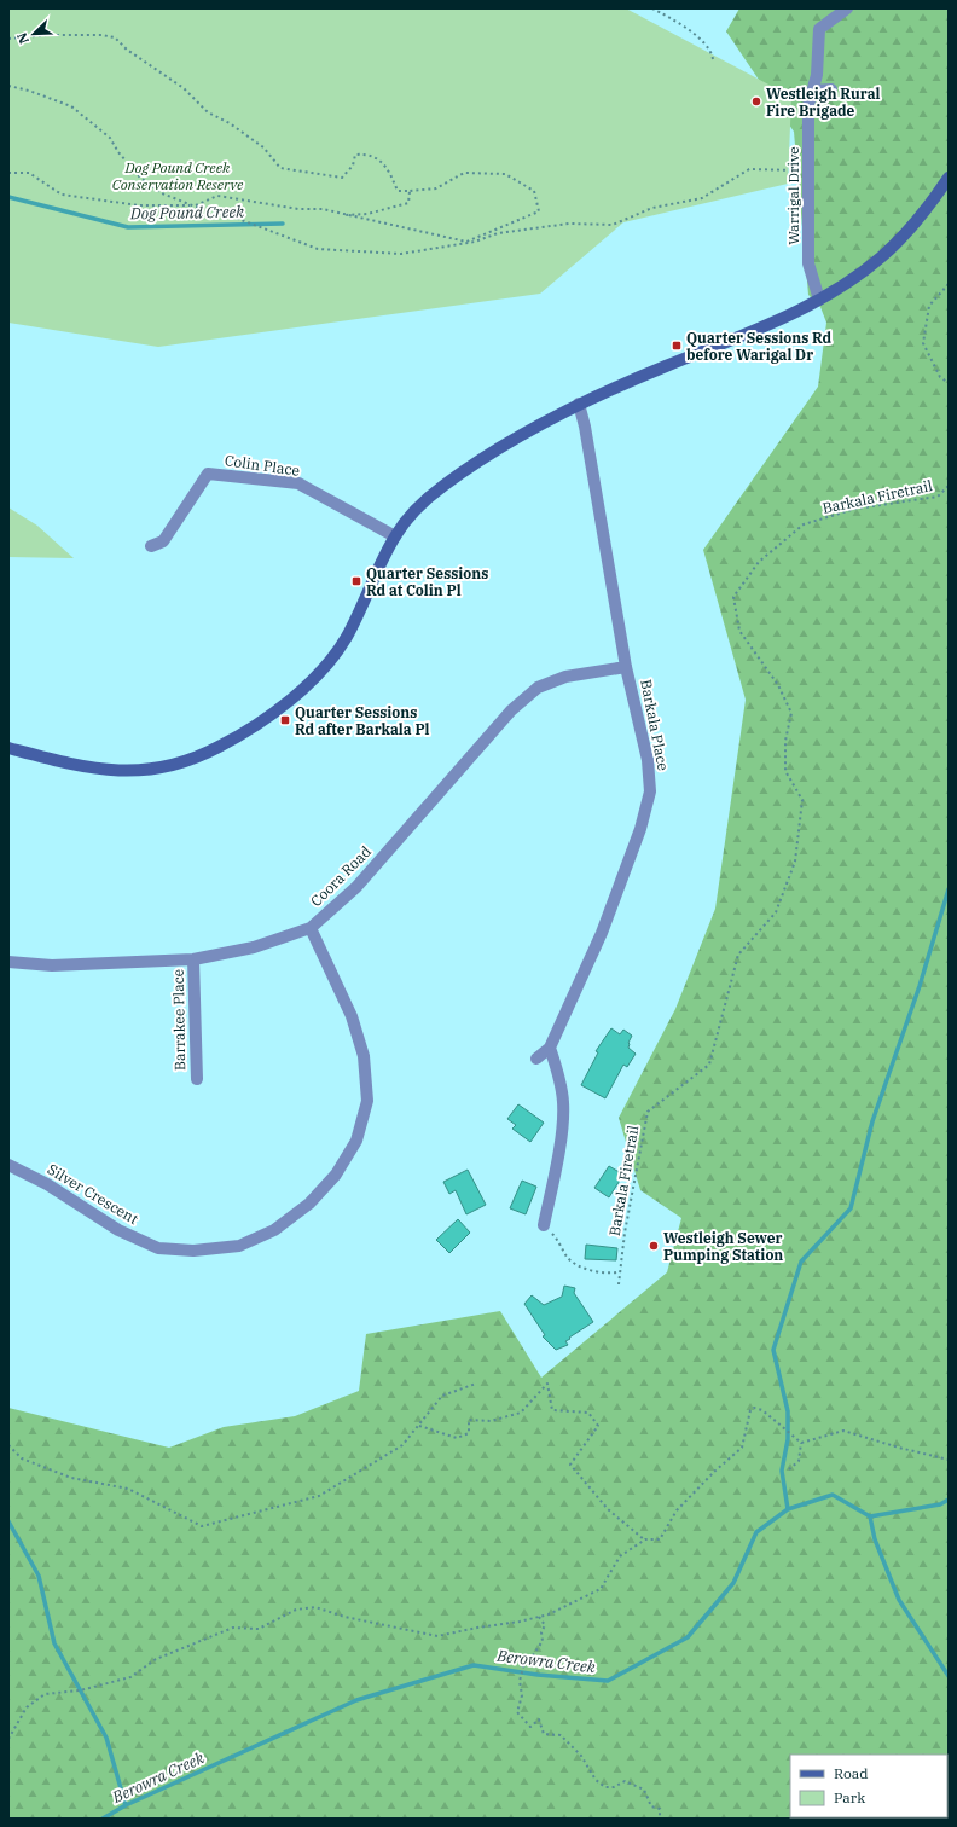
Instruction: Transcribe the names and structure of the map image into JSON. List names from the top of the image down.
{
  "streets": {
    "street": [
      "Warrigal Drive",
      "Colin Place",
      "Barkala Place",
      "Coora Road",
      "Barrakee Place",
      "Silver Crescent"
    ],
    "path": ["Barkala Firetrail"]
  },
  "crossings": [
    ["Barkala Place", "Coora Road"],
    ["Coora Road", "Barrakee Place"],
    ["Coora Road", "Silver Crescent"]
  ],
  "water": ["Dog Pound Creek", "Berowra Creek"],
  "parks": ["Dog Pound Creek Conservation Reserve"],
  "places": {
    "other": ["Westleigh Rural Fire Brigade", "Westleigh Sewer Pumping Station"],
    "transit": ["Quarter Sessions Rd before Warigal Dr", "Quarter Sessions Rd at Colin Pl", "Quarter Sessions Rd after Barkala Pl"]
  },
  "legend": ["Road", "Park"],
  "north": "bottom left"
}
